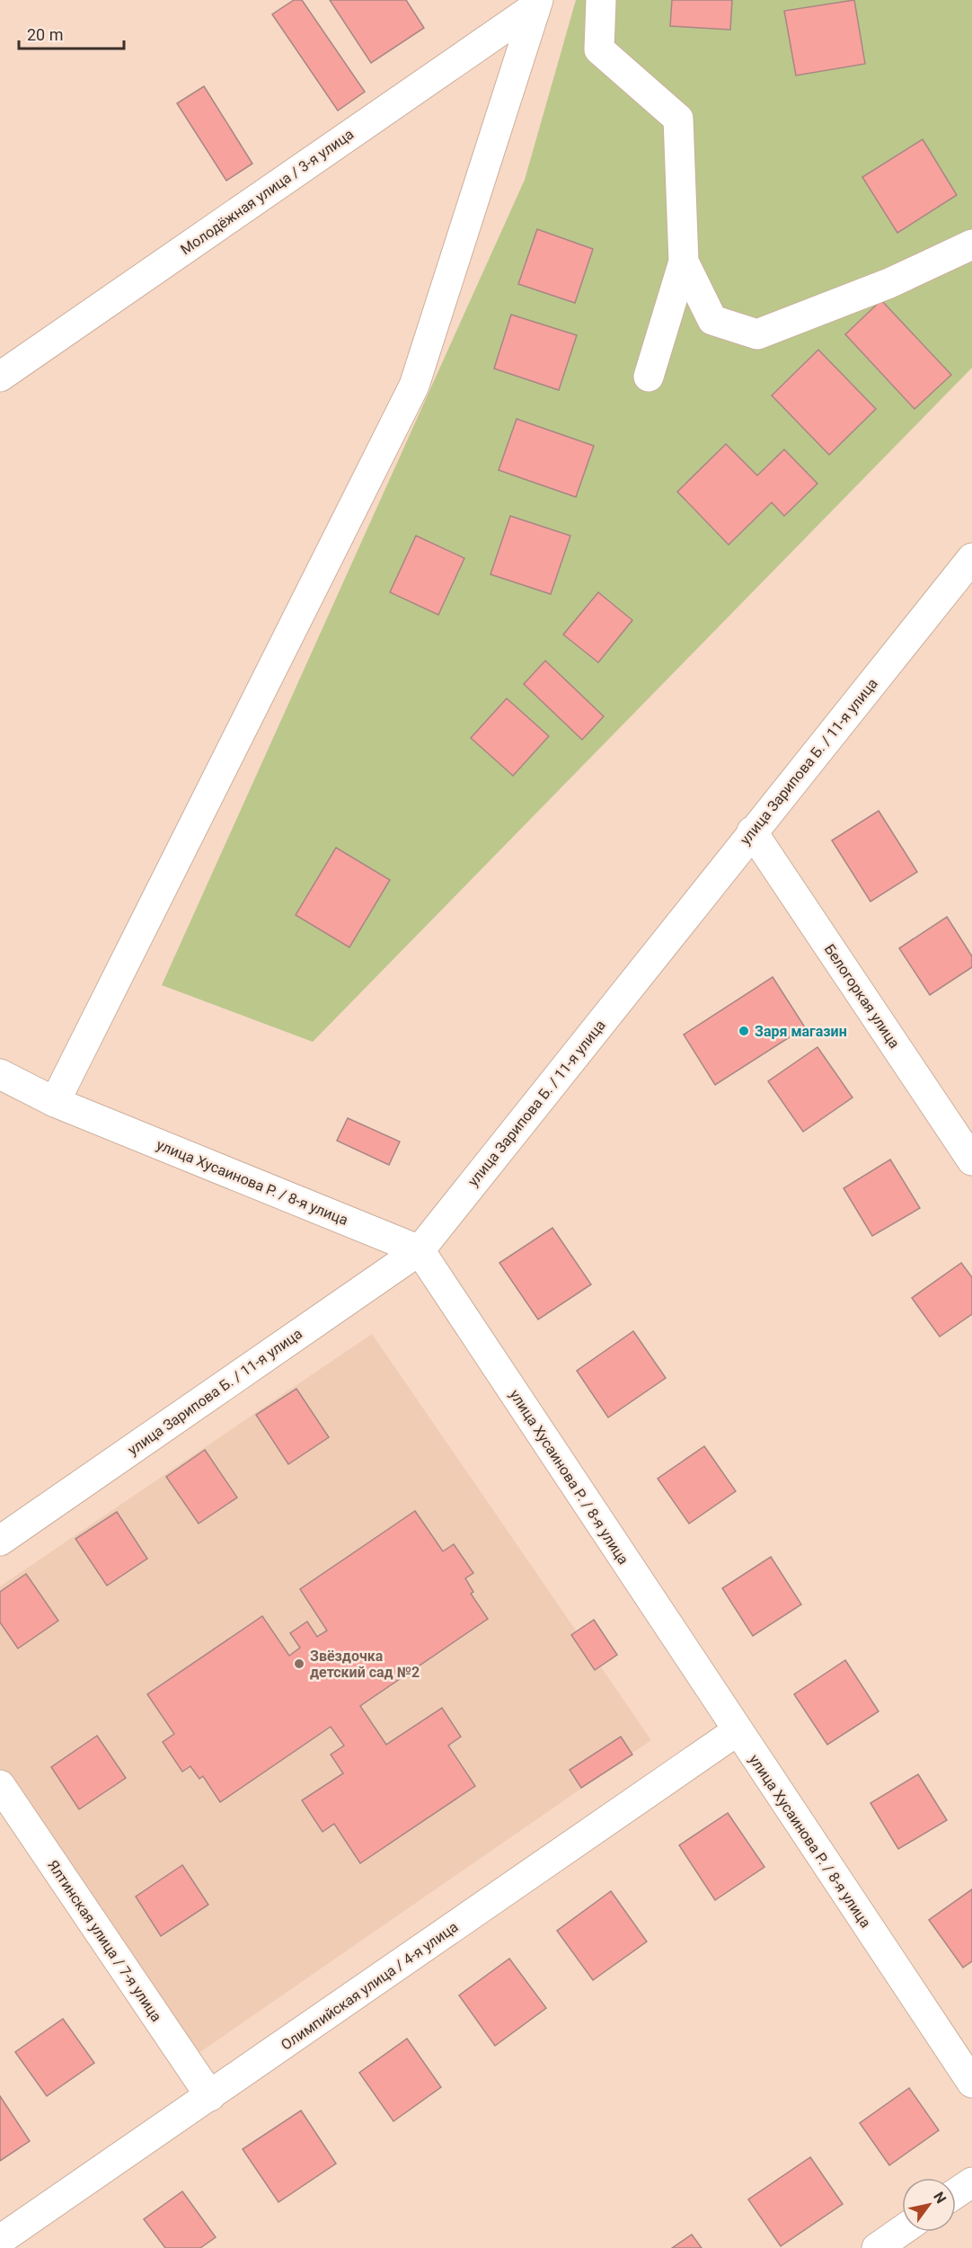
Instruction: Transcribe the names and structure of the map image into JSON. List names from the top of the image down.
{
  "streets": {
    "street": [
      "Молодёжная улица / 3-я улица",
      "улица Зарипова Б. / 11-я улица",
      "Белогоркая улица",
      "улица Хусаинова Р. / 8-я улица",
      "Ялтинская улица / 7-я улица",
      "Олимпийская улица / 4-я улица"
    ]
  },
  "crossings": [
    ["улица Зарипова Б. / 11-я улица", "Белогоркая улица"],
    ["улица Зарипова Б. / 11-я улица", "улица Хусаинова Р. / 8-я улица"],
    ["улица Хусаинова Р. / 8-я улица", "Олимпийская улица / 4-я улица"],
    ["Ялтинская улица / 7-я улица", "Олимпийская улица / 4-я улица"]
  ],
  "places": ["Заря магазин", "Звёздочка детский сад №2"],
  "scale_bar": "20 m",
  "north": "top right"
}
